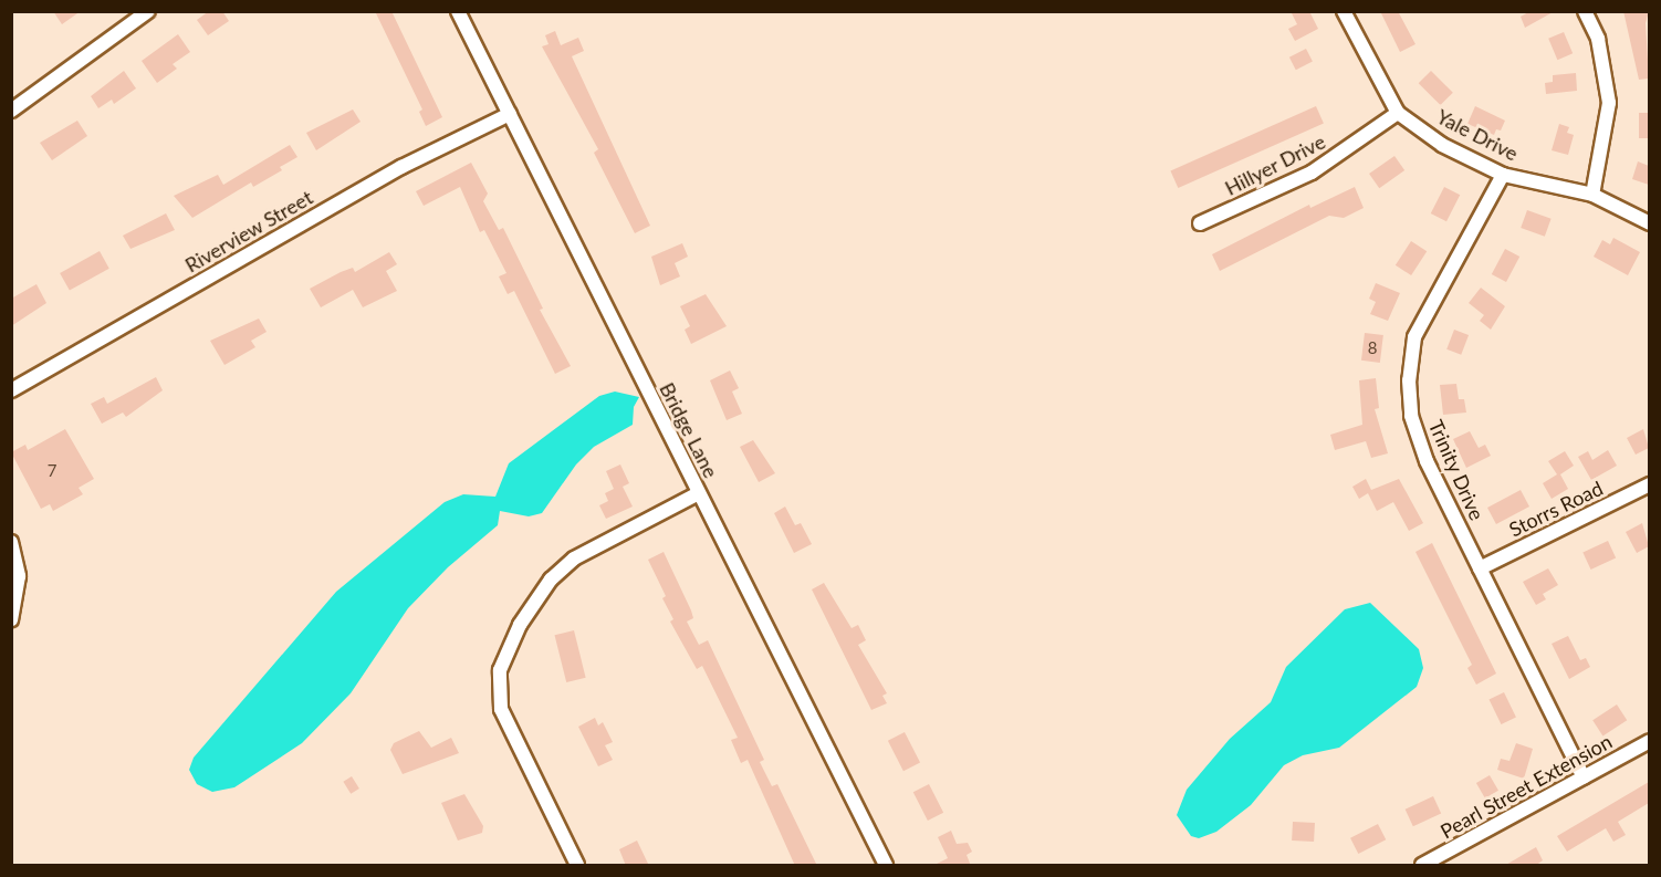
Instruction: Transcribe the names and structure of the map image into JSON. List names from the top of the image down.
{
  "streets": {
    "street": [
      "Yale Drive",
      "Hillyer Drive",
      "Riverview Street",
      "Bridge Lane",
      "Trinity Drive",
      "Storrs Road",
      "Pearl Street Extension"
    ]
  },
  "crossings": [
    ["Yale Drive", "Hillyer Drive"],
    ["Yale Drive", "Trinity Drive"],
    ["Riverview Street", "Bridge Lane"],
    ["Trinity Drive", "Storrs Road"],
    ["Trinity Drive", "Pearl Street Extension"]
  ],
  "house_numbers": ["8", "7"]
}
